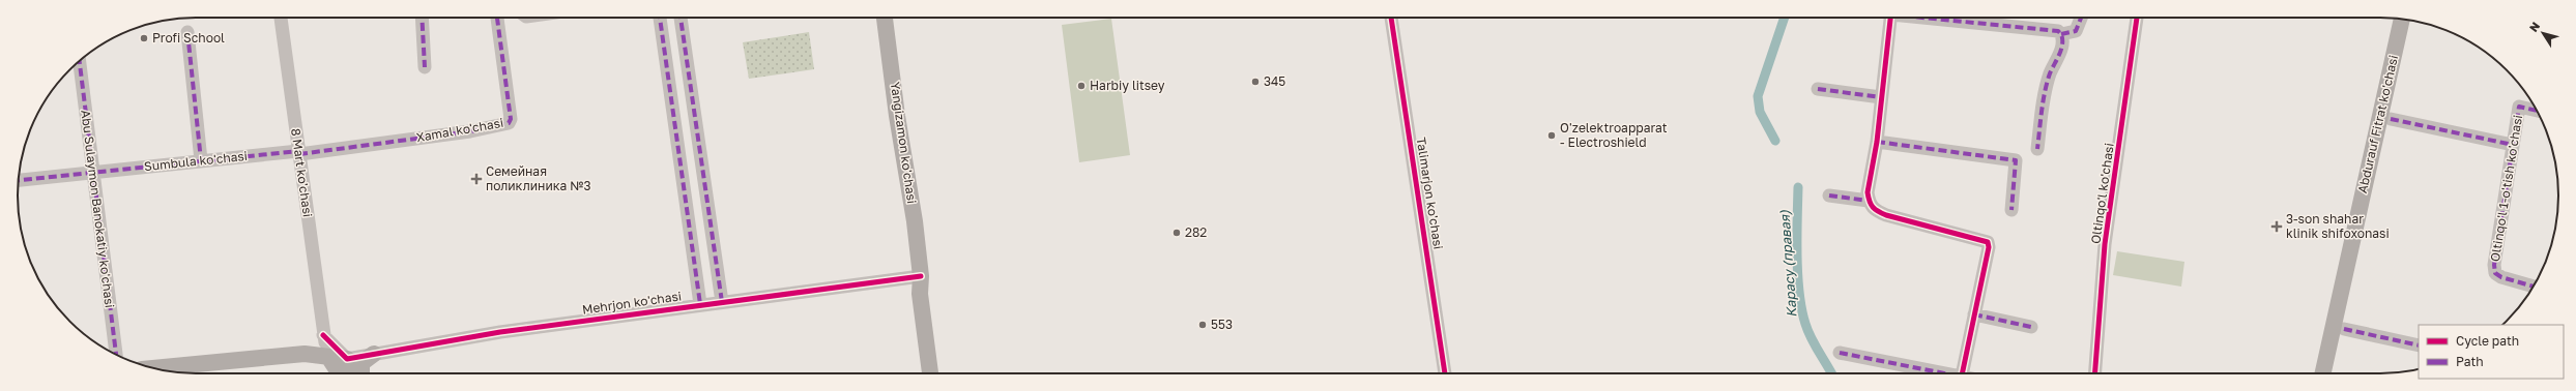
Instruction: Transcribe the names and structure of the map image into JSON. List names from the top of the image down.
{
  "streets": {
    "main road": [
      "Abdurauf Fitrat ko'chasi",
      "Yangizamon ko'chasi",
      "8 Mart ko'chasi",
      "Mehrjon ko'chasi"
    ],
    "street": [
      "Xamal ko'chasi",
      "Sumbula ko'chasi",
      "Oltinqo'l 1-o'tish ko'chasi",
      "Talimarjon ko'chasi",
      "Oltinqo'l ko'chasi",
      "Abu Sulaymon Banokatiy ko'chasi"
    ]
  },
  "crossings": [
    ["Xamal ko'chasi", "Sumbula ko'chasi"],
    ["Xamal ko'chasi", "8 Mart ko'chasi"],
    ["Yangizamon ko'chasi", "Mehrjon ko'chasi"],
    ["Sumbula ko'chasi", "8 Mart ko'chasi"],
    ["Sumbula ko'chasi", "Abu Sulaymon Banokatiy ko'chasi"],
    ["8 Mart ko'chasi", "Mehrjon ko'chasi"]
  ],
  "water": ["Карасу (правая)"],
  "places": {
    "other": [
      "Profi School",
      "345",
      "Harbiy litsey",
      "O'zelektroapparat - Electroshield",
      "282",
      "553"
    ],
    "health": ["Семейная поликлиника №3", "3-son shahar klinik shifoxonasi"]
  },
  "legend": ["Cycle path", "Path"],
  "north": "top left"
}
